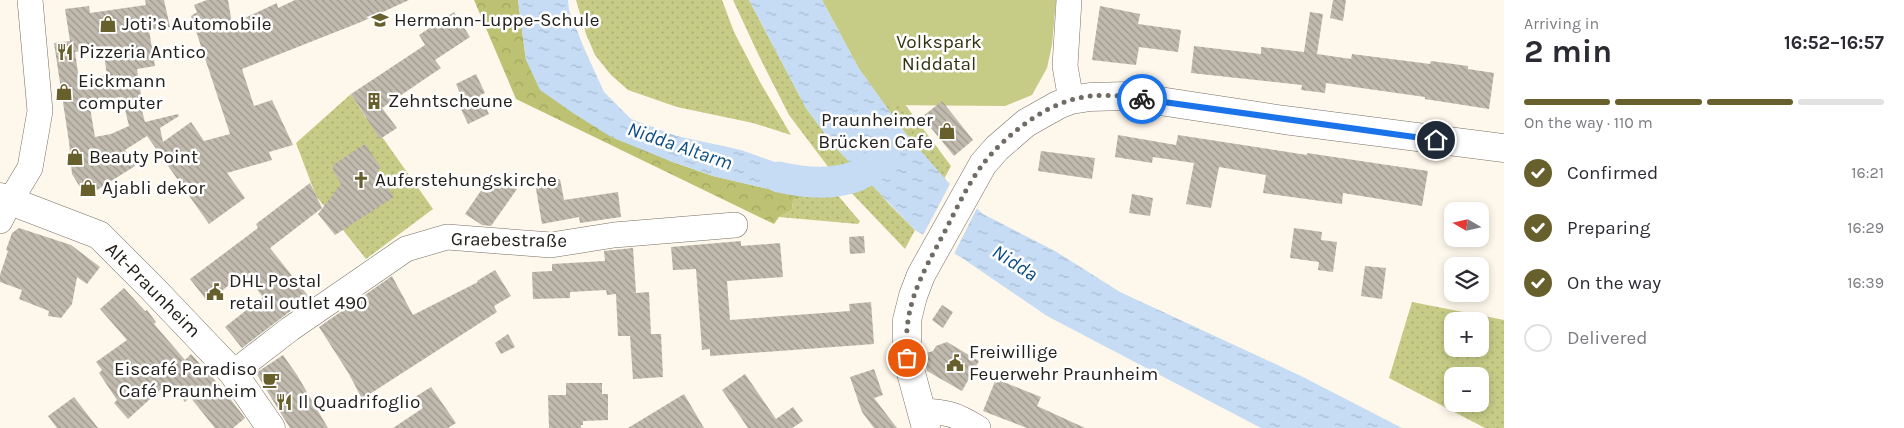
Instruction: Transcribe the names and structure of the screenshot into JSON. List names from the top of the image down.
{
  "streets": {
    "main road": ["Alt-Praunheim"],
    "street": ["Graebestraße"]
  },
  "crossings": [
    ["Graebestraße", "Alt-Praunheim"]
  ],
  "water": ["Nidda Altarm", "Nidda"],
  "parks": ["Volkspark Niddatal"],
  "places": {
    "school or university": ["Hermann-Luppe-Schule"],
    "shop": [
      "Joti’s Automobile",
      "Eickmann computer",
      "Praunheimer Brücken Cafe",
      "Beauty Point",
      "Ajabli dekor"
    ],
    "restaurant": ["Pizzeria Antico", "Il Quadrifoglio"],
    "building": ["Zehntscheune"],
    "church": ["Auferstehungskirche"],
    "public building": ["DHL Postal retail outlet 490", "Freiwillige Feuerwehr Praunheim"],
    "cafe": ["Eiscafé Paradiso Café Praunheim"]
  },
  "north": "left",
  "page": {
    "heading": ["2 min", "Arriving in", "16:52–16:57"],
    "bar": "On the way · 110 m",
    "list": [
      ["Confirmed", "16:21"],
      ["Preparing", "16:29"],
      ["On the way", "16:39"],
      "Delivered"
    ],
    "map_buttons": ["+", "−"]
  }
}
